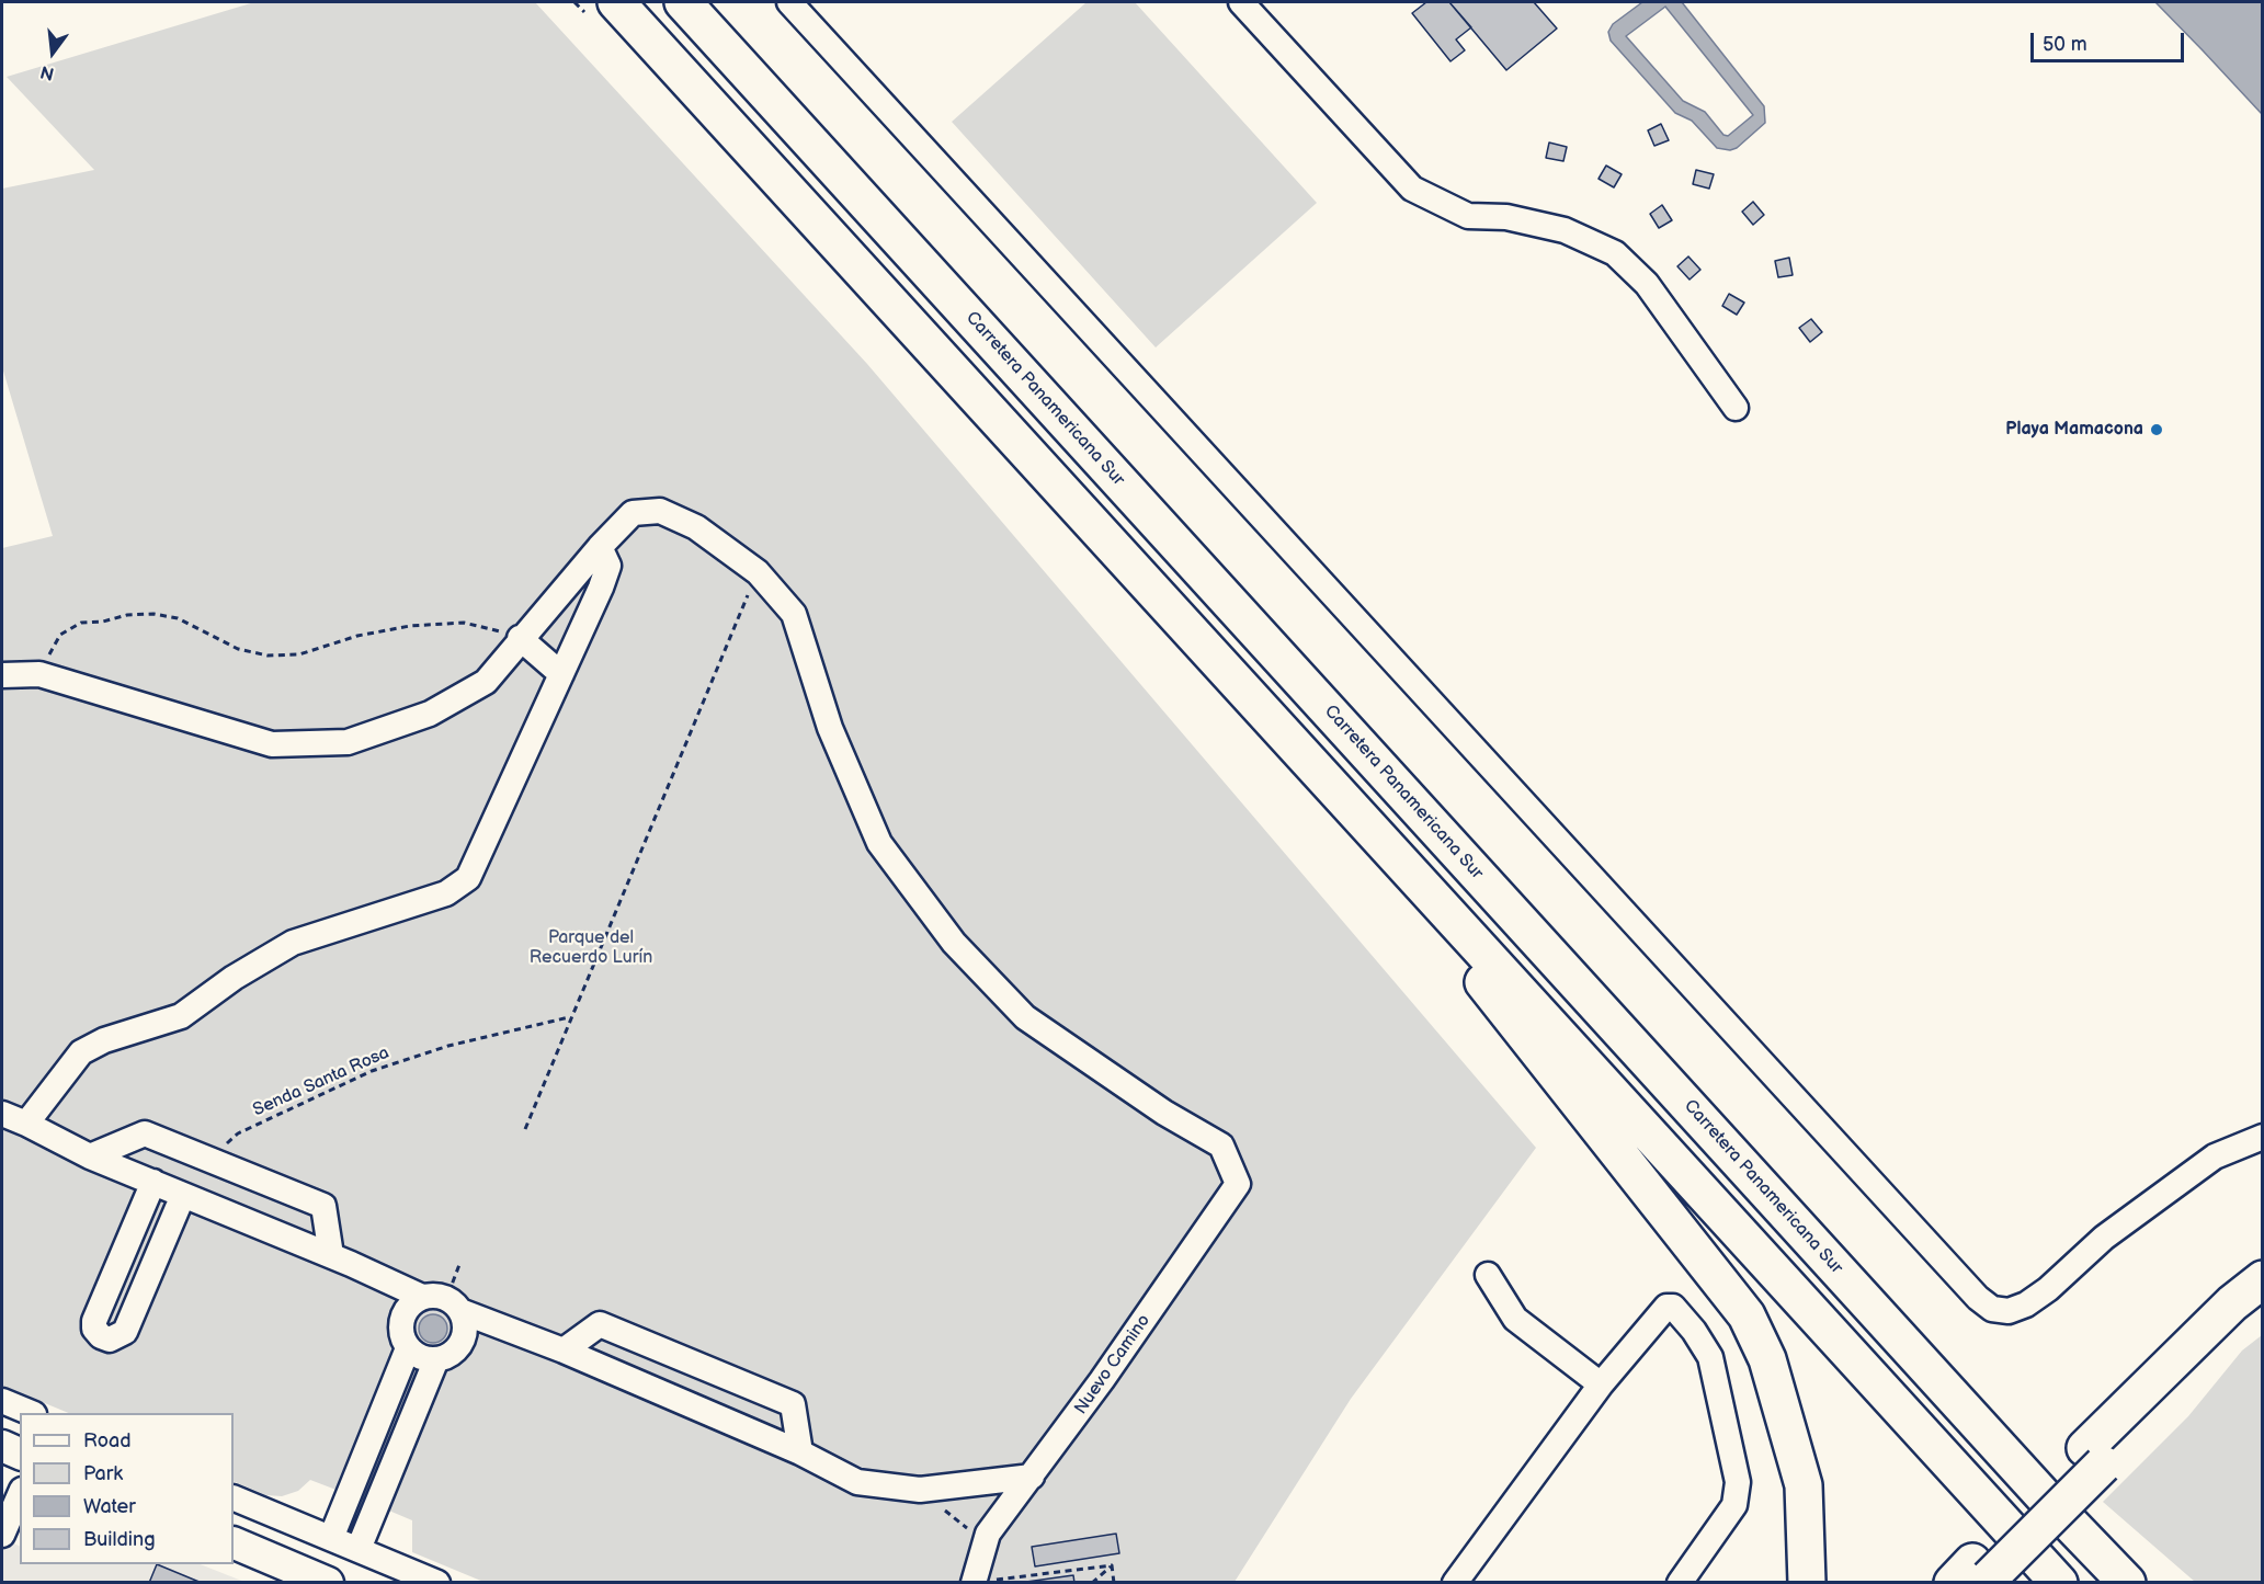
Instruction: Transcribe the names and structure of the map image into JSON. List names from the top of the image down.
{
  "streets": {
    "highway": ["Carretera Panamericana Sur"],
    "street": ["Nuevo Camino"],
    "path": ["Senda Santa Rosa"]
  },
  "parks": ["Parque del Recuerdo Lurín"],
  "places": ["Playa Mamacona"],
  "legend": [
    "Road",
    "Park",
    "Water",
    "Building"
  ],
  "scale_bar": "50 m",
  "north": "bottom"
}
